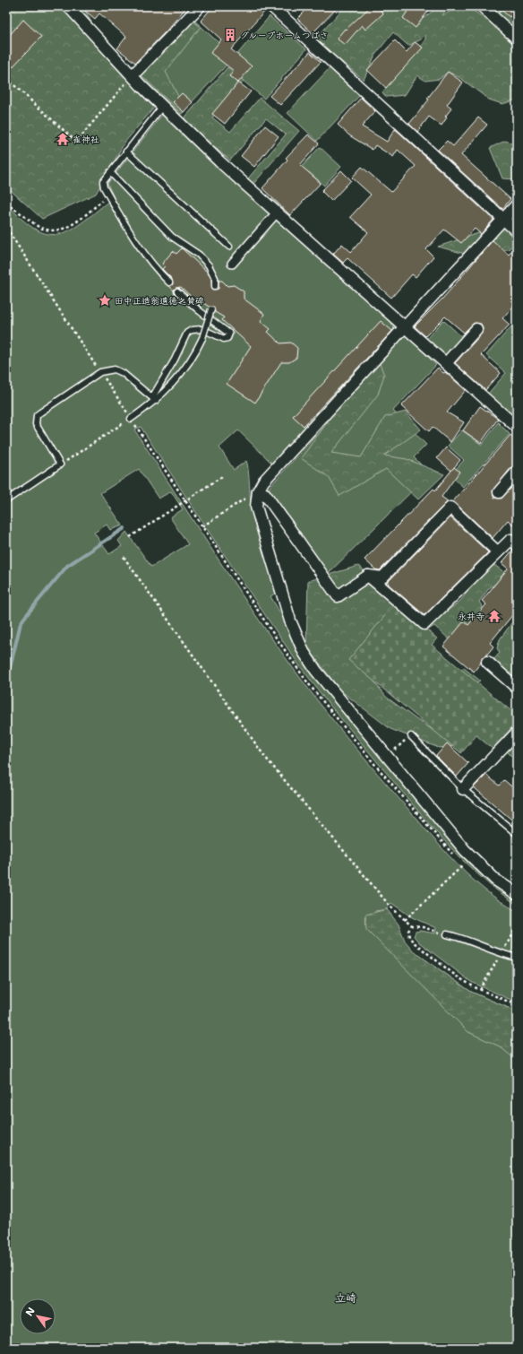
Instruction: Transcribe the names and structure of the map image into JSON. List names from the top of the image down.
{
  "districts": ["立崎"],
  "places": {
    "building": ["グループホームつばさ"],
    "temple": ["雀神社", "永井寺"],
    "place": ["田中正造翁遺徳之賛碑"]
  },
  "north": "top left"
}
